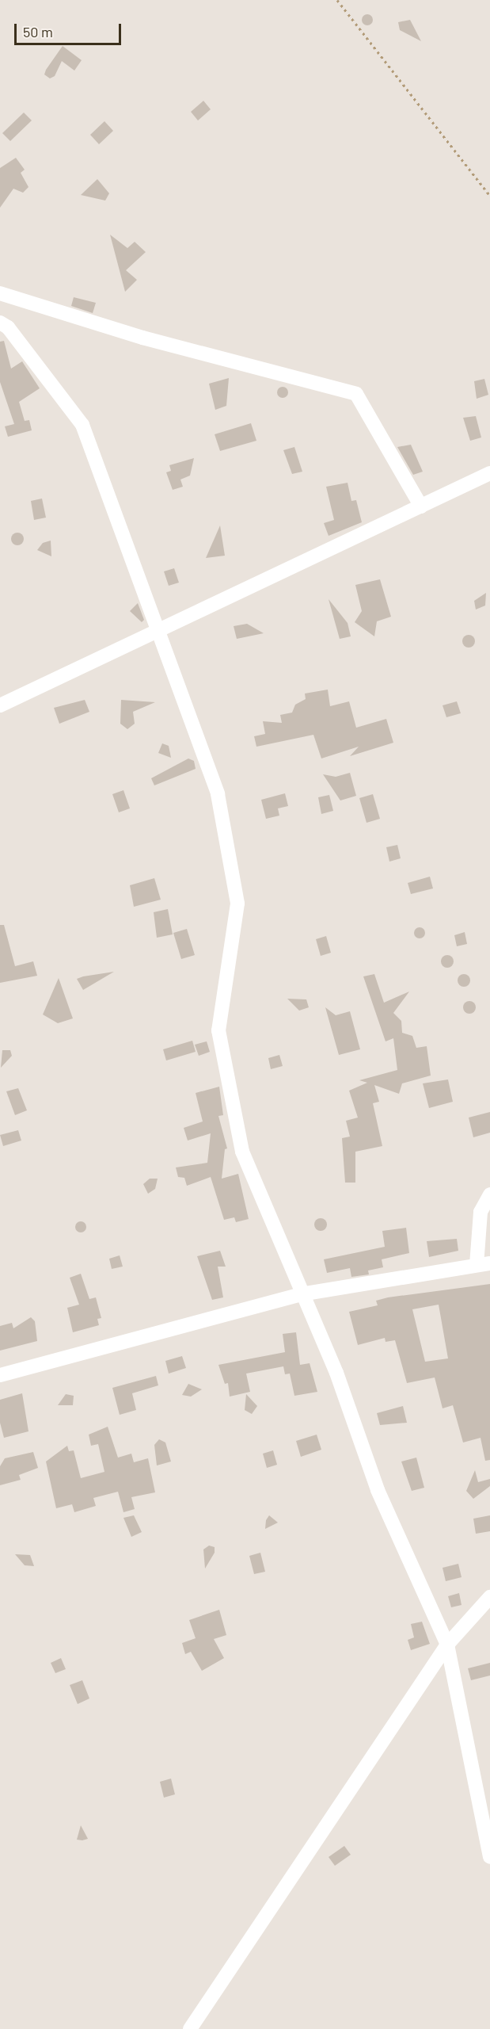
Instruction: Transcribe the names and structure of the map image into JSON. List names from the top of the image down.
{
  "scale_bar": "50 m"
}
